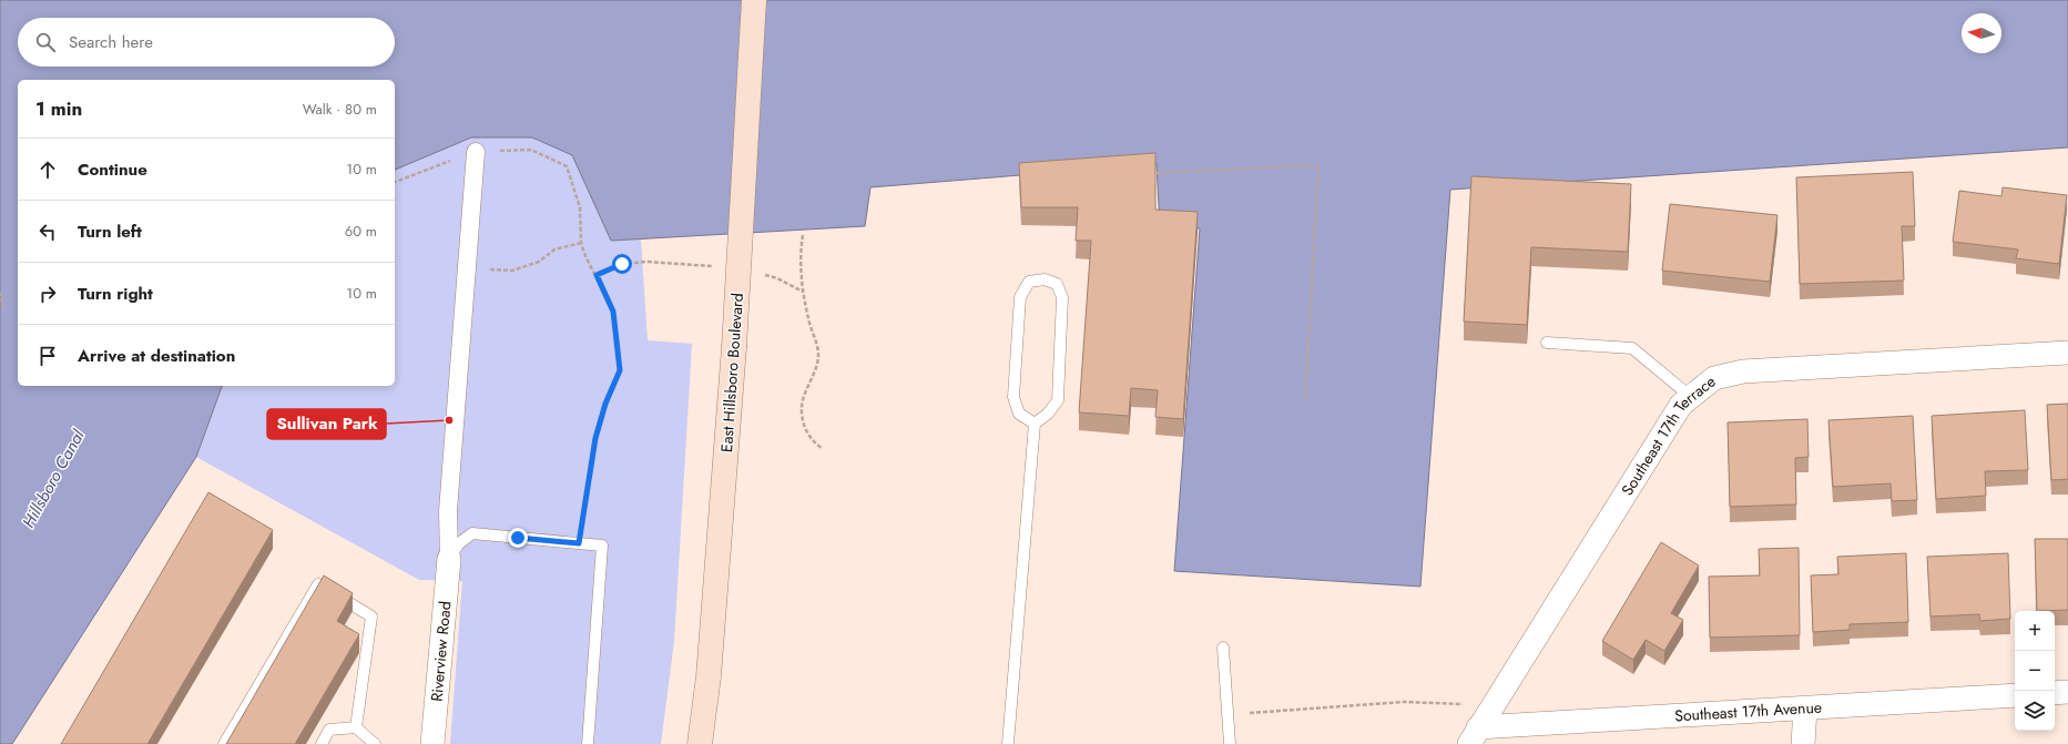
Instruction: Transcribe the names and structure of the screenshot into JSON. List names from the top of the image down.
{
  "streets": {
    "main road": ["East Hillsboro Boulevard"],
    "street": ["Southeast 17th Terrace", "Riverview Road", "Southeast 17th Avenue"]
  },
  "crossings": [
    ["Southeast 17th Terrace", "Southeast 17th Avenue"]
  ],
  "water": ["Hillsboro Canal"],
  "places": ["Sullivan Park"],
  "north": "left",
  "page": {
    "search": "Search here",
    "heading": ["1 min", "Walk · 80 m"],
    "list": [
      ["Continue", "10 m"],
      ["Turn left", "60 m"],
      ["Turn right", "10 m"],
      "Arrive at destination"
    ],
    "map_buttons": ["+", "−"]
  }
}
